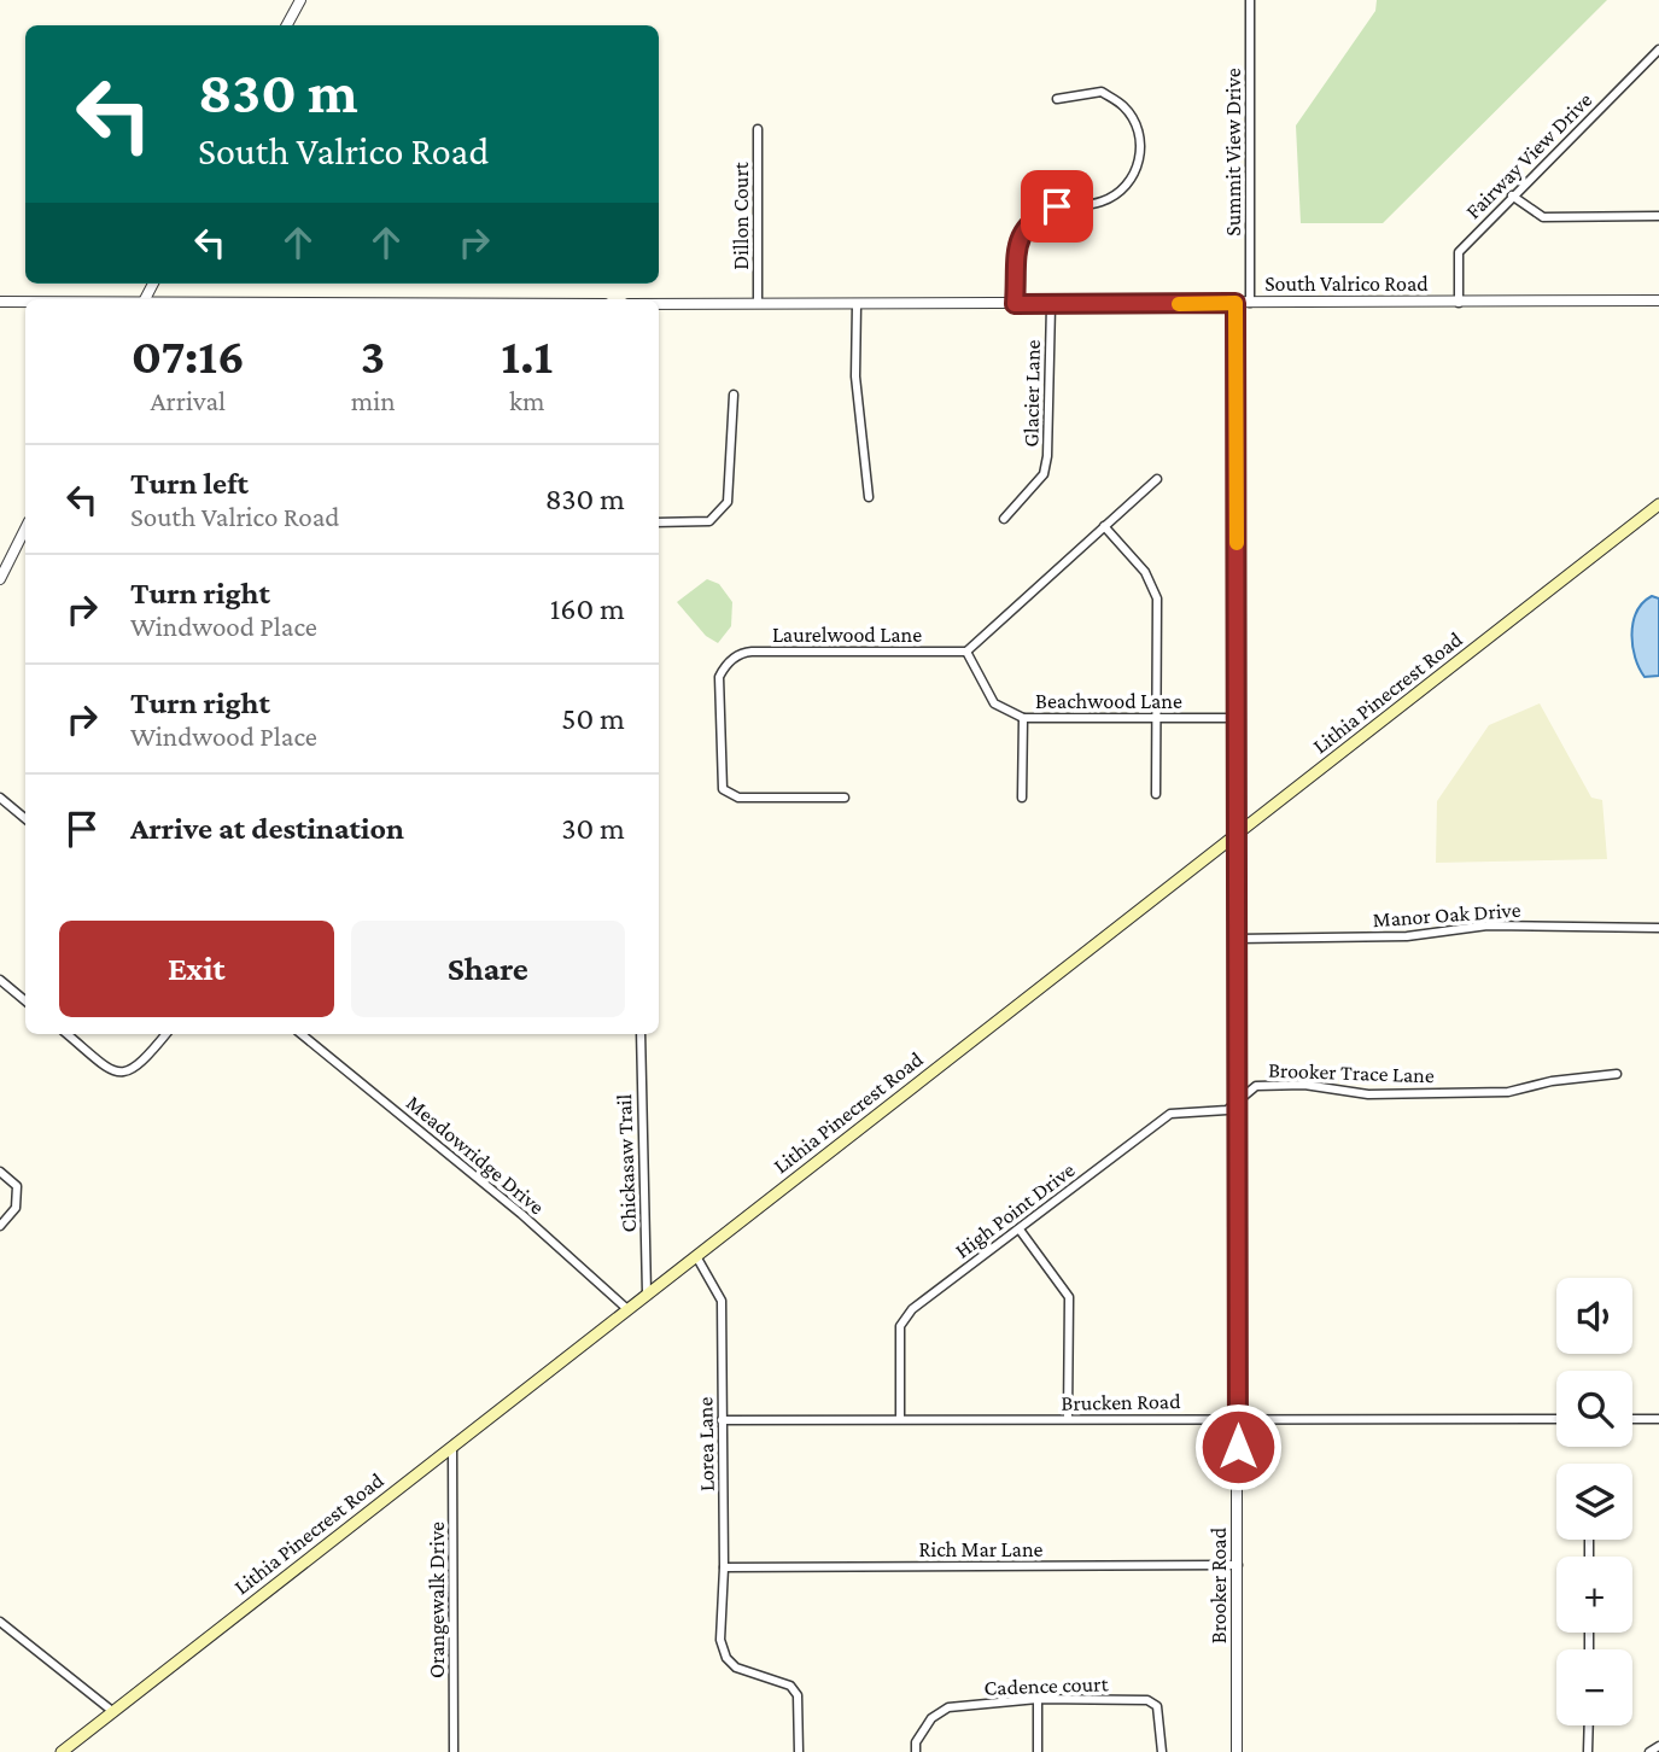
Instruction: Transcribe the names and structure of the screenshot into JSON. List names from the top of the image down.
{
  "streets": {
    "main road": ["Lithia Pinecrest Road"],
    "street": [
      "Summit View Drive",
      "Fairway View Drive",
      "Dillon Court",
      "South Valrico Road",
      "Glacier Lane",
      "Laurelwood Lane",
      "Beachwood Lane",
      "Manor Oak Drive",
      "Brooker Trace Lane",
      "Meadowridge Drive",
      "Chickasaw Trail",
      "High Point Drive",
      "Brucken Road",
      "Lorea Lane",
      "Rich Mar Lane",
      "Brooker Road",
      "Orangewalk Drive",
      "Cadence court"
    ]
  },
  "crossings": [
    ["Summit View Drive", "South Valrico Road"],
    ["Fairway View Drive", "South Valrico Road"],
    ["Dillon Court", "South Valrico Road"],
    ["South Valrico Road", "Glacier Lane"],
    ["South Valrico Road", "Brooker Road"],
    ["Laurelwood Lane", "Beachwood Lane"],
    ["Lithia Pinecrest Road", "Meadowridge Drive"],
    ["Lithia Pinecrest Road", "Chickasaw Trail"],
    ["Lithia Pinecrest Road", "Lorea Lane"],
    ["Lithia Pinecrest Road", "Brooker Road"],
    ["Lithia Pinecrest Road", "Orangewalk Drive"],
    ["Beachwood Lane", "Brooker Road"],
    ["Manor Oak Drive", "Brooker Road"],
    ["Brooker Trace Lane", "High Point Drive"],
    ["Brooker Trace Lane", "Brooker Road"],
    ["High Point Drive", "Brucken Road"],
    ["High Point Drive", "Brooker Road"],
    ["Brucken Road", "Lorea Lane"],
    ["Brucken Road", "Brooker Road"],
    ["Lorea Lane", "Rich Mar Lane"],
    ["Rich Mar Lane", "Brooker Road"]
  ],
  "page": {
    "turn": ["830 m", "South Valrico Road"],
    "eta": [
      "07:16",
      "Arrival",
      "3",
      "min",
      "1.1",
      "km"
    ],
    "list": [
      {
        "name": "Turn left",
        "note": "South Valrico Road",
        "value": "830 m"
      },
      {
        "name": "Turn right",
        "note": "Windwood Place",
        "value": "160 m"
      },
      {
        "name": "Turn right",
        "note": "Windwood Place",
        "value": "50 m"
      },
      {
        "name": "Arrive at destination",
        "value": "30 m"
      }
    ],
    "buttons": ["Exit", "Share"],
    "map_buttons": ["+", "−"]
  }
}
